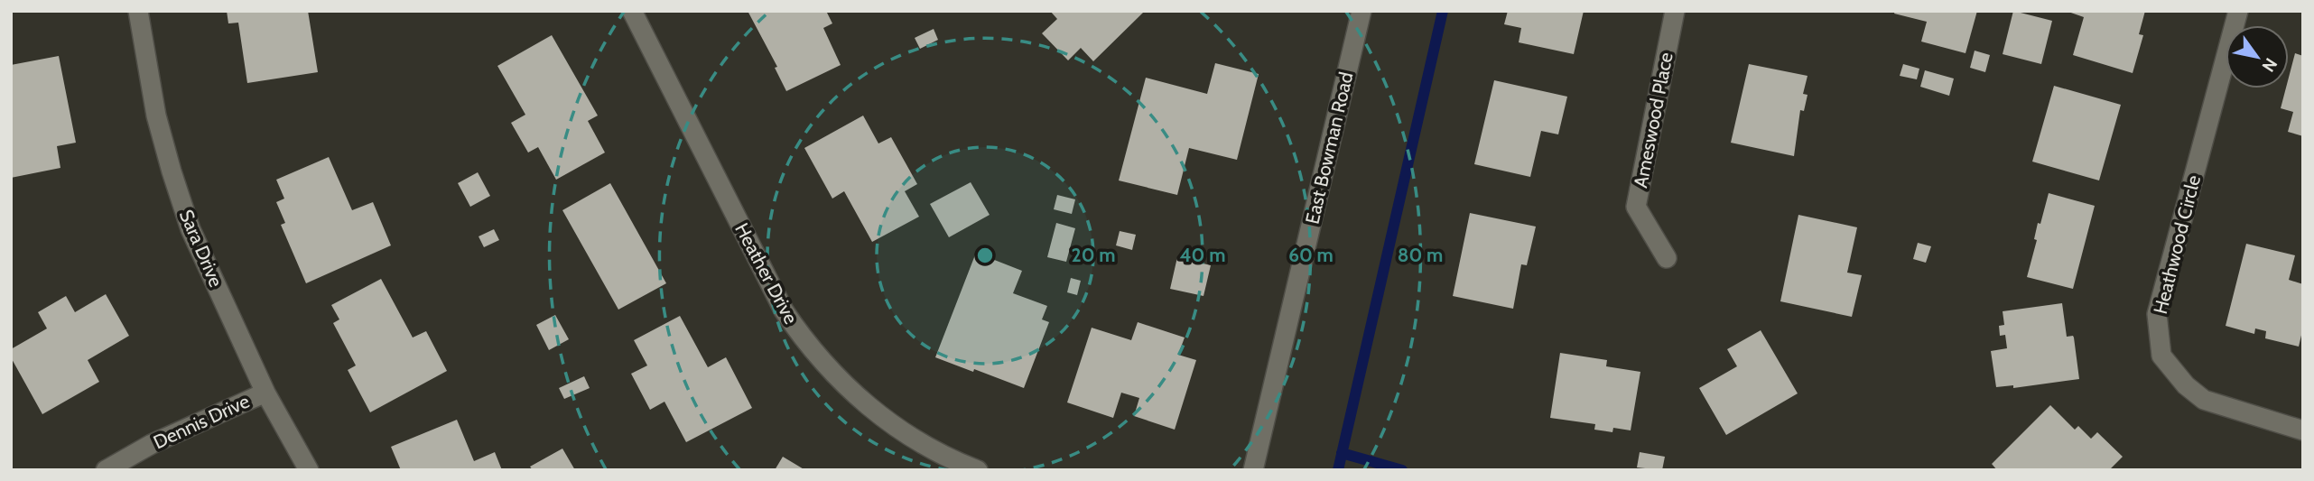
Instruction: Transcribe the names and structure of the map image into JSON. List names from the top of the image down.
{
  "streets": {
    "street": [
      "Ameswood Place",
      "East Bowman Road",
      "Heathwood Circle",
      "Sara Drive",
      "Heather Drive",
      "Dennis Drive"
    ]
  },
  "crossings": [
    ["Sara Drive", "Dennis Drive"]
  ],
  "north": "bottom right",
  "rings": [
    "20 m",
    "40 m",
    "60 m",
    "80 m"
  ]
}
